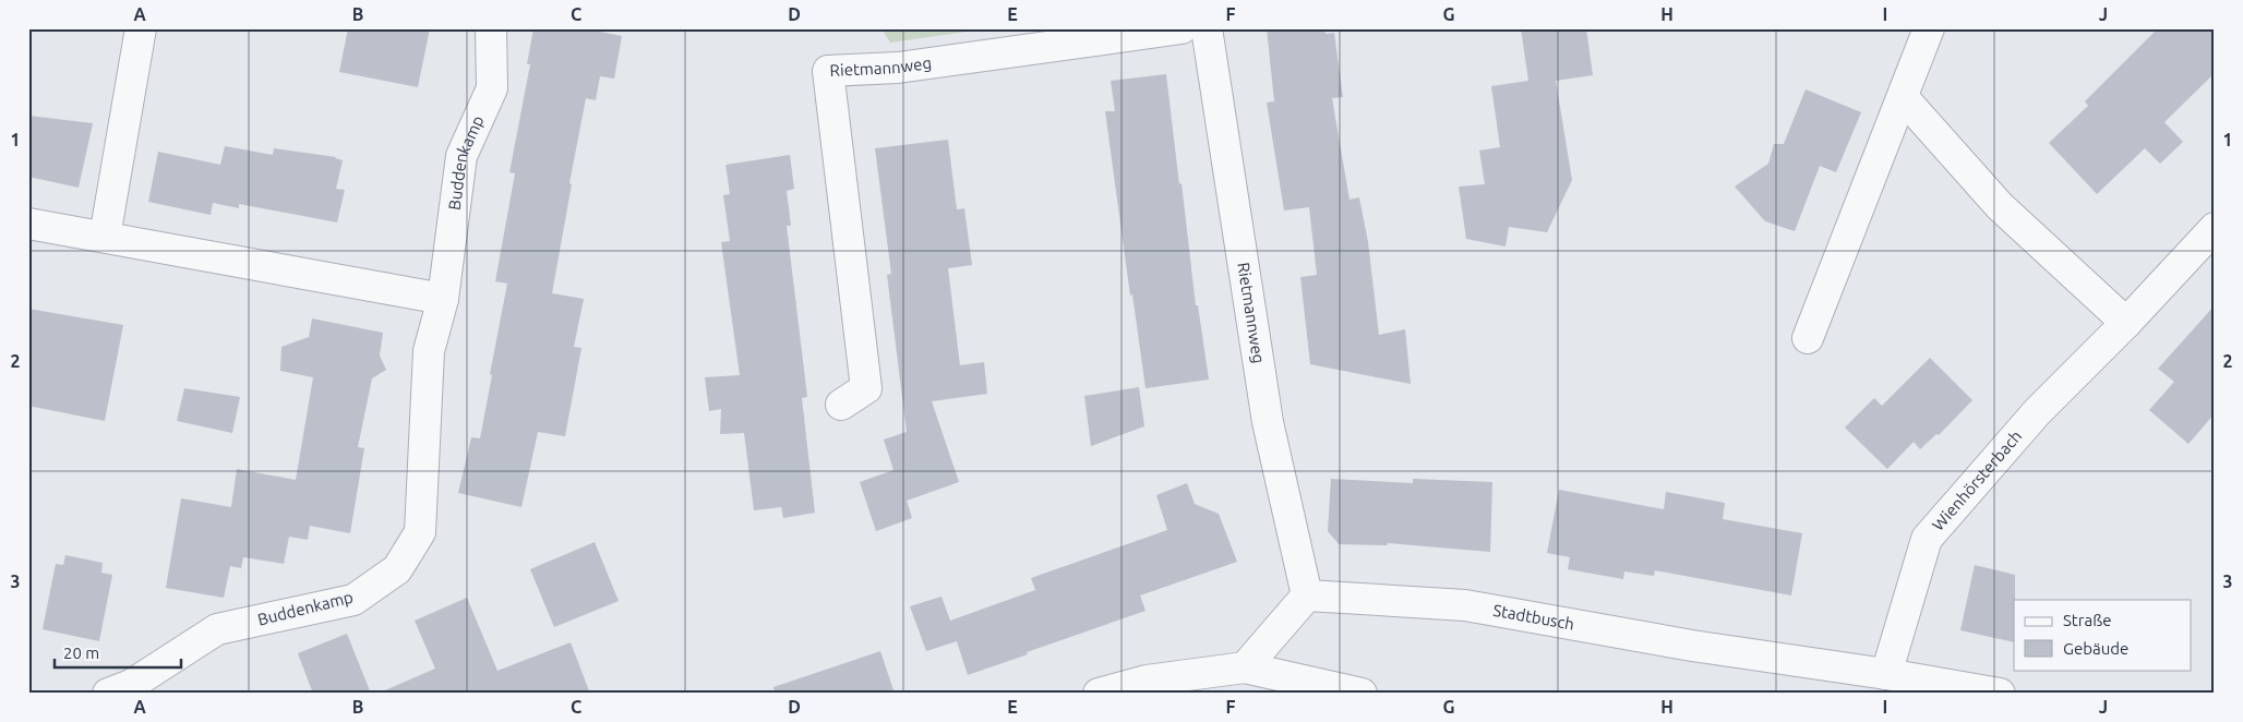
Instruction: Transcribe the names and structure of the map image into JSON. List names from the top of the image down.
{
  "streets": {
    "street": [
      "Rietmannweg",
      "Buddenkamp",
      "Wienhörsterbach",
      "Stadtbusch"
    ]
  },
  "crossings": [
    ["Rietmannweg", "Stadtbusch"],
    ["Wienhörsterbach", "Stadtbusch"]
  ],
  "legend": ["Straße", "Gebäude"],
  "scale_bar": "20 m",
  "grid": {
    "columns": [
      "A",
      "B",
      "C",
      "D",
      "E",
      "F",
      "G",
      "H",
      "I",
      "J"
    ],
    "rows": ["1", "2", "3"]
  }
}
